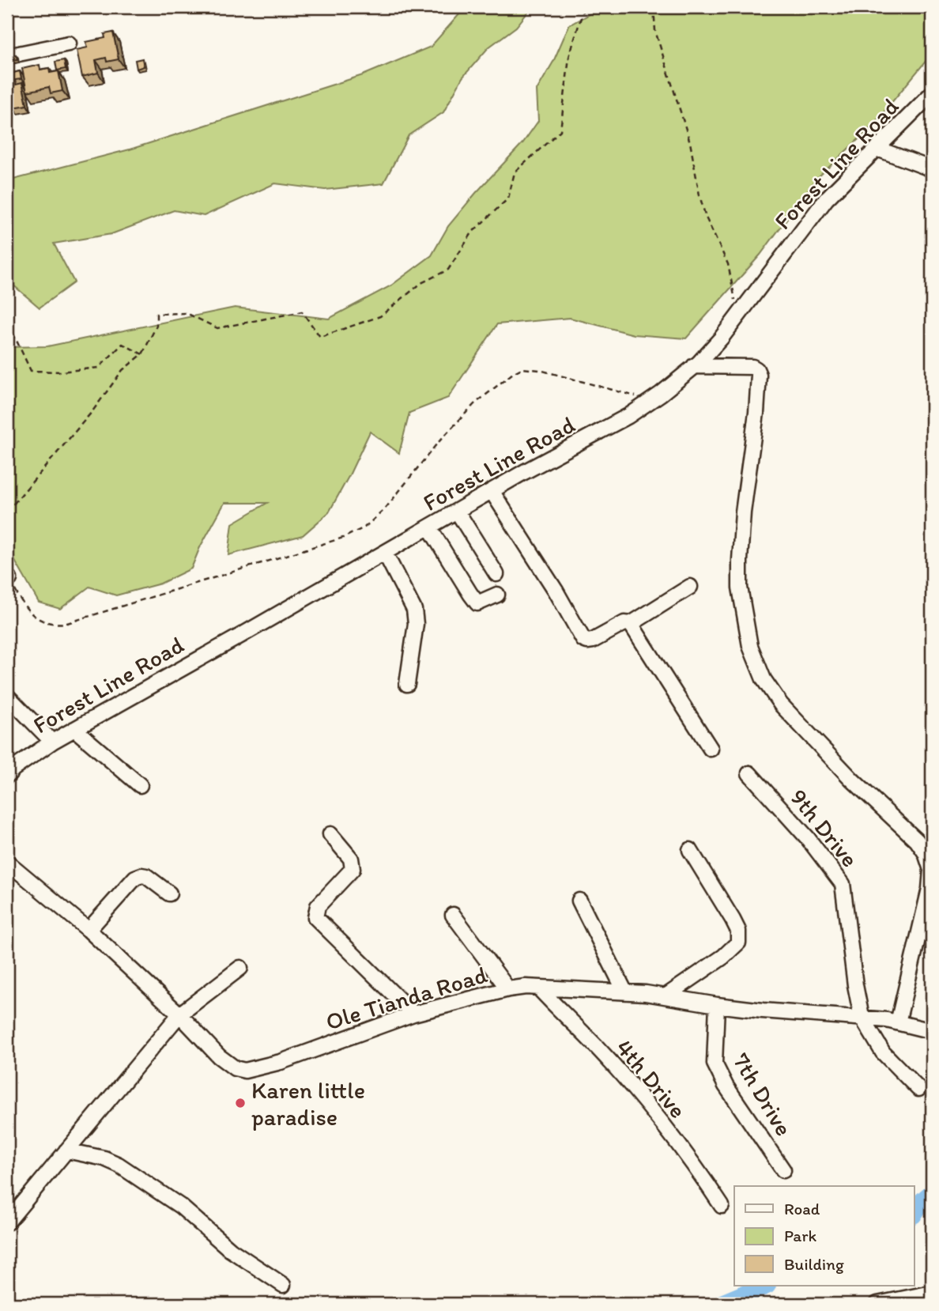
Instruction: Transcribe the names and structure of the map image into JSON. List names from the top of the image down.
{
  "streets": {
    "street": [
      "Forest Line Road",
      "9th Drive",
      "Ole Tianda Road",
      "4th Drive",
      "7th Drive"
    ]
  },
  "crossings": [
    ["9th Drive", "Ole Tianda Road"],
    ["Ole Tianda Road", "4th Drive"],
    ["Ole Tianda Road", "7th Drive"]
  ],
  "places": ["Karen little paradise"],
  "legend": ["Road", "Park", "Building"]
}
